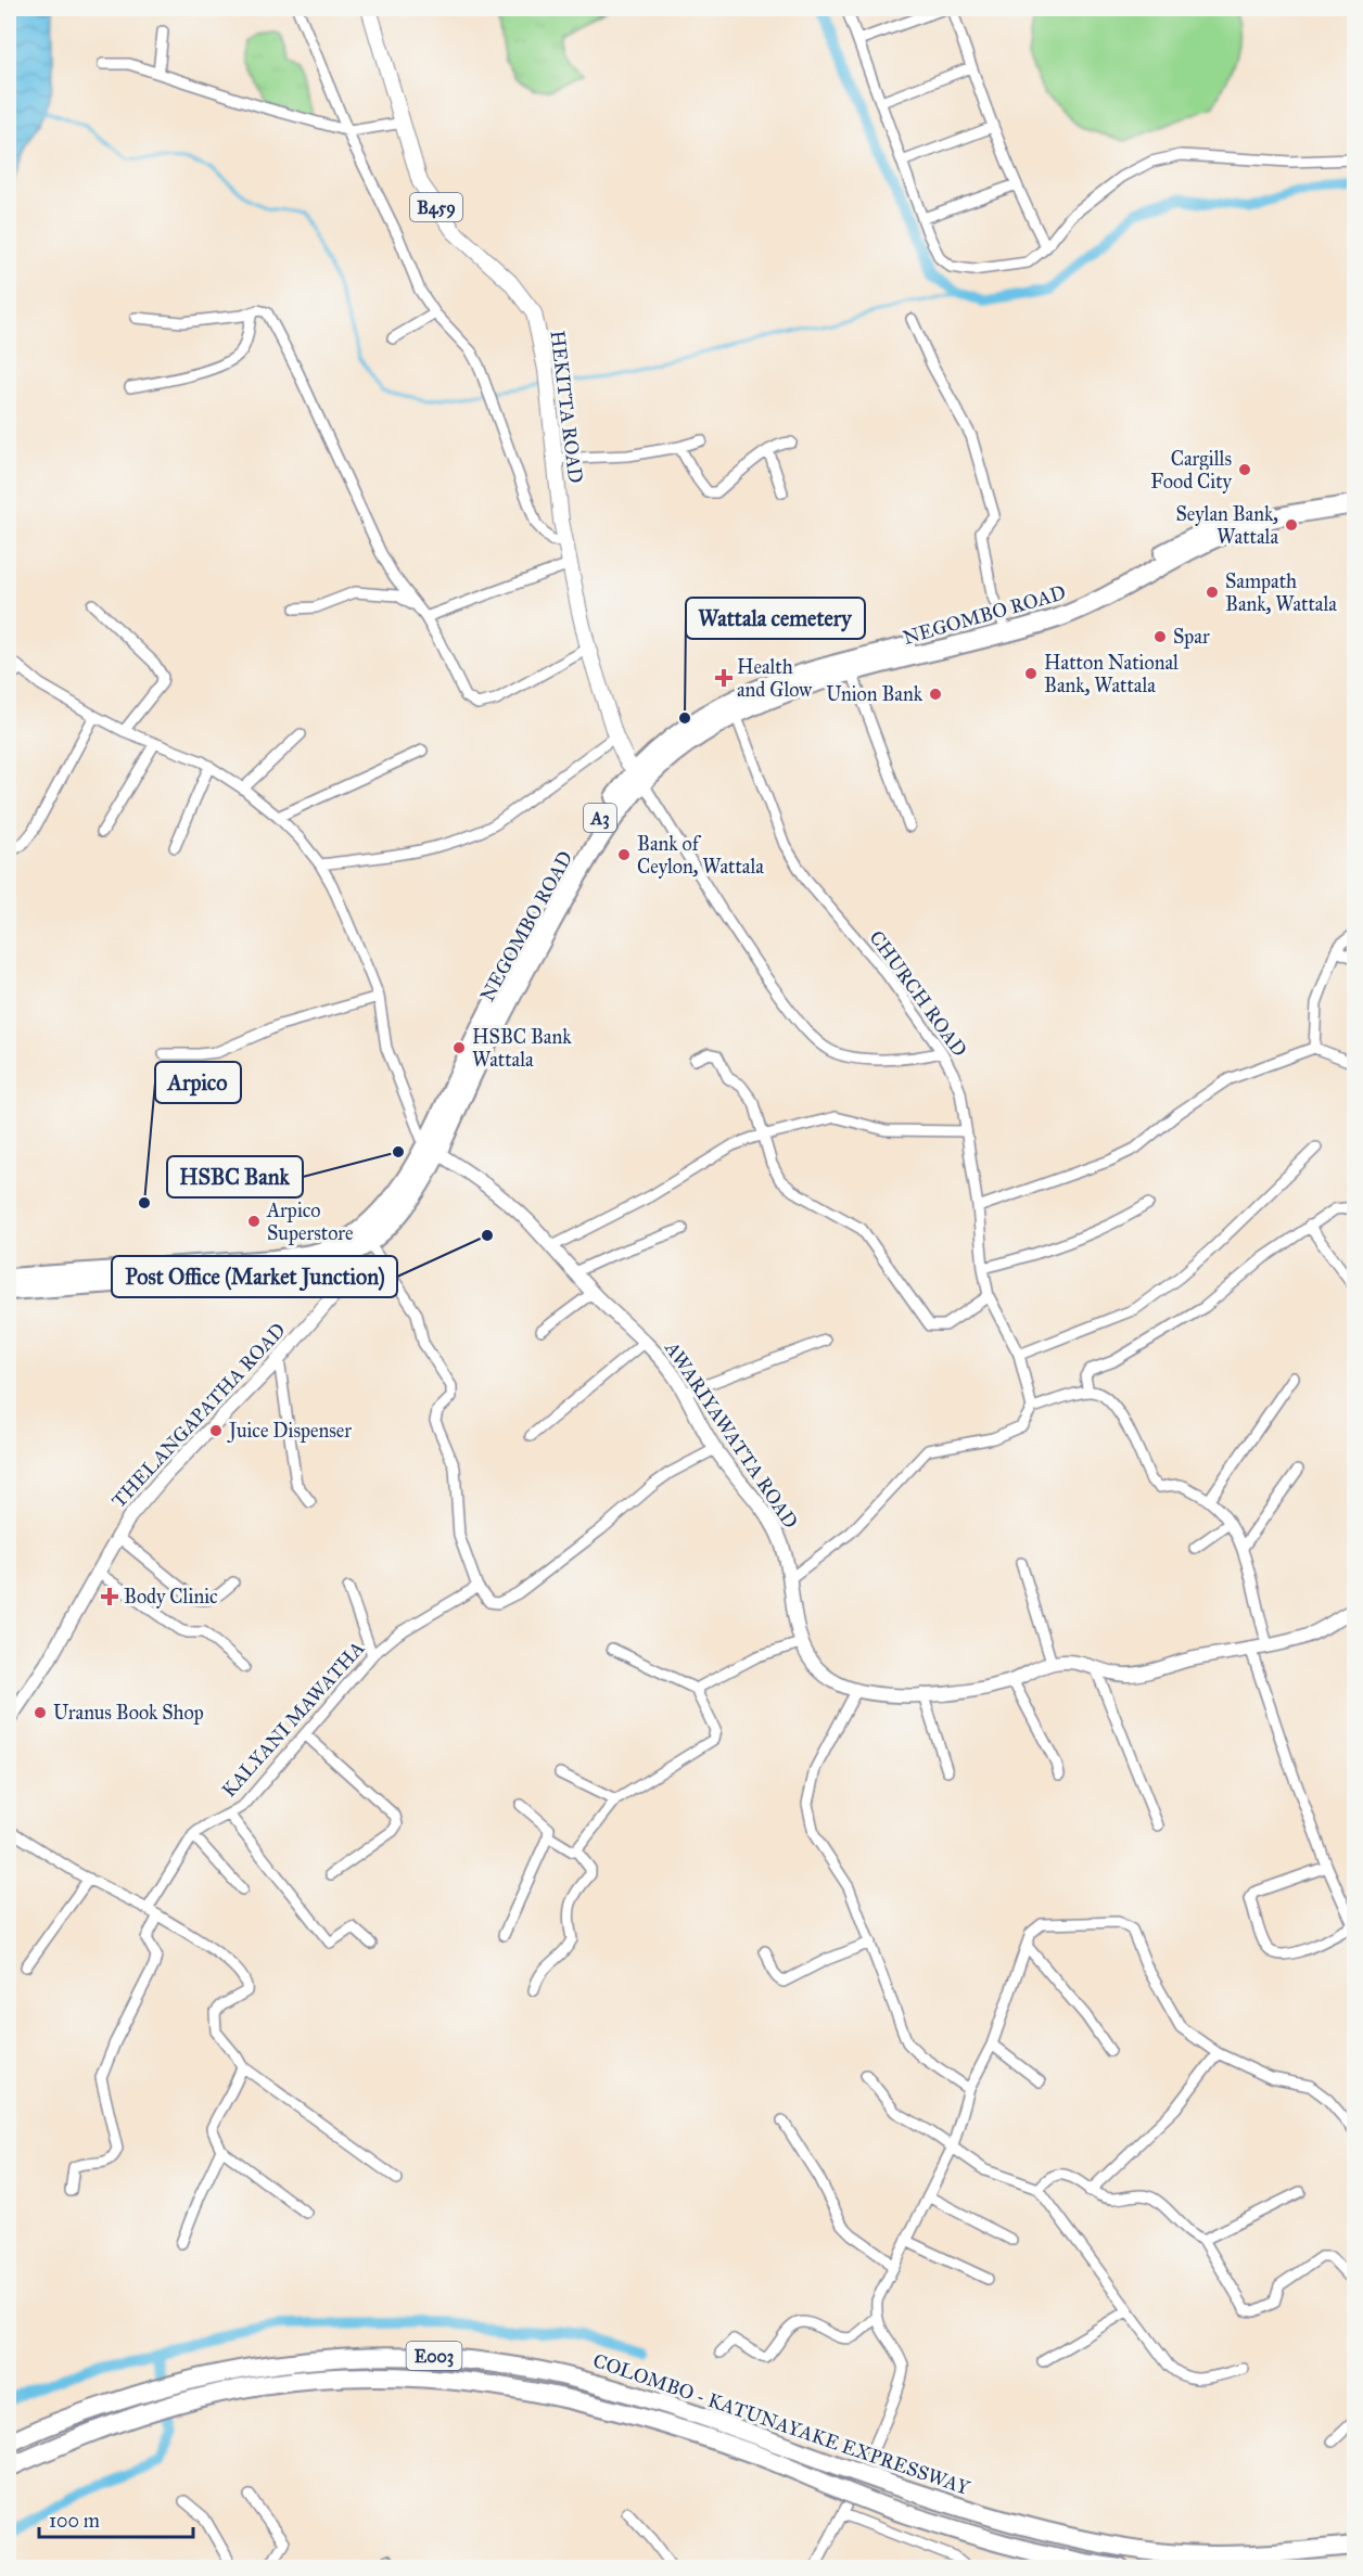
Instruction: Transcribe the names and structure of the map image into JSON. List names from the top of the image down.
{
  "streets": {
    "highway": [
      "NEGOMBO ROAD",
      "A3",
      "E003",
      "COLOMBO - KATUNAYAKE EXPRESSWAY"
    ],
    "main road": ["B459", "HEKITTA ROAD"],
    "street": [
      "CHURCH ROAD",
      "THELANGAPATHA ROAD",
      "AWARIYAWATTA ROAD",
      "KALYANI MAWATHA"
    ]
  },
  "crossings": [
    ["HEKITTA ROAD", "NEGOMBO ROAD"],
    ["NEGOMBO ROAD", "CHURCH ROAD"],
    ["NEGOMBO ROAD", "THELANGAPATHA ROAD"],
    ["NEGOMBO ROAD", "AWARIYAWATTA ROAD"]
  ],
  "places": {
    "other": [
      "Cargills Food City",
      "Seylan Bank, Wattala",
      "Sampath Bank, Wattala",
      "Spar",
      "Hatton National Bank, Wattala",
      "Union Bank",
      "Wattala cemetery",
      "Bank of Ceylon, Wattala",
      "HSBC Bank Wattala",
      "HSBC Bank",
      "Arpico",
      "Arpico Superstore",
      "Post Office (Market Junction)",
      "Juice Dispenser",
      "Uranus Book Shop"
    ],
    "health": ["Health and Glow", "Body Clinic"]
  },
  "scale_bar": "100 m"
}
